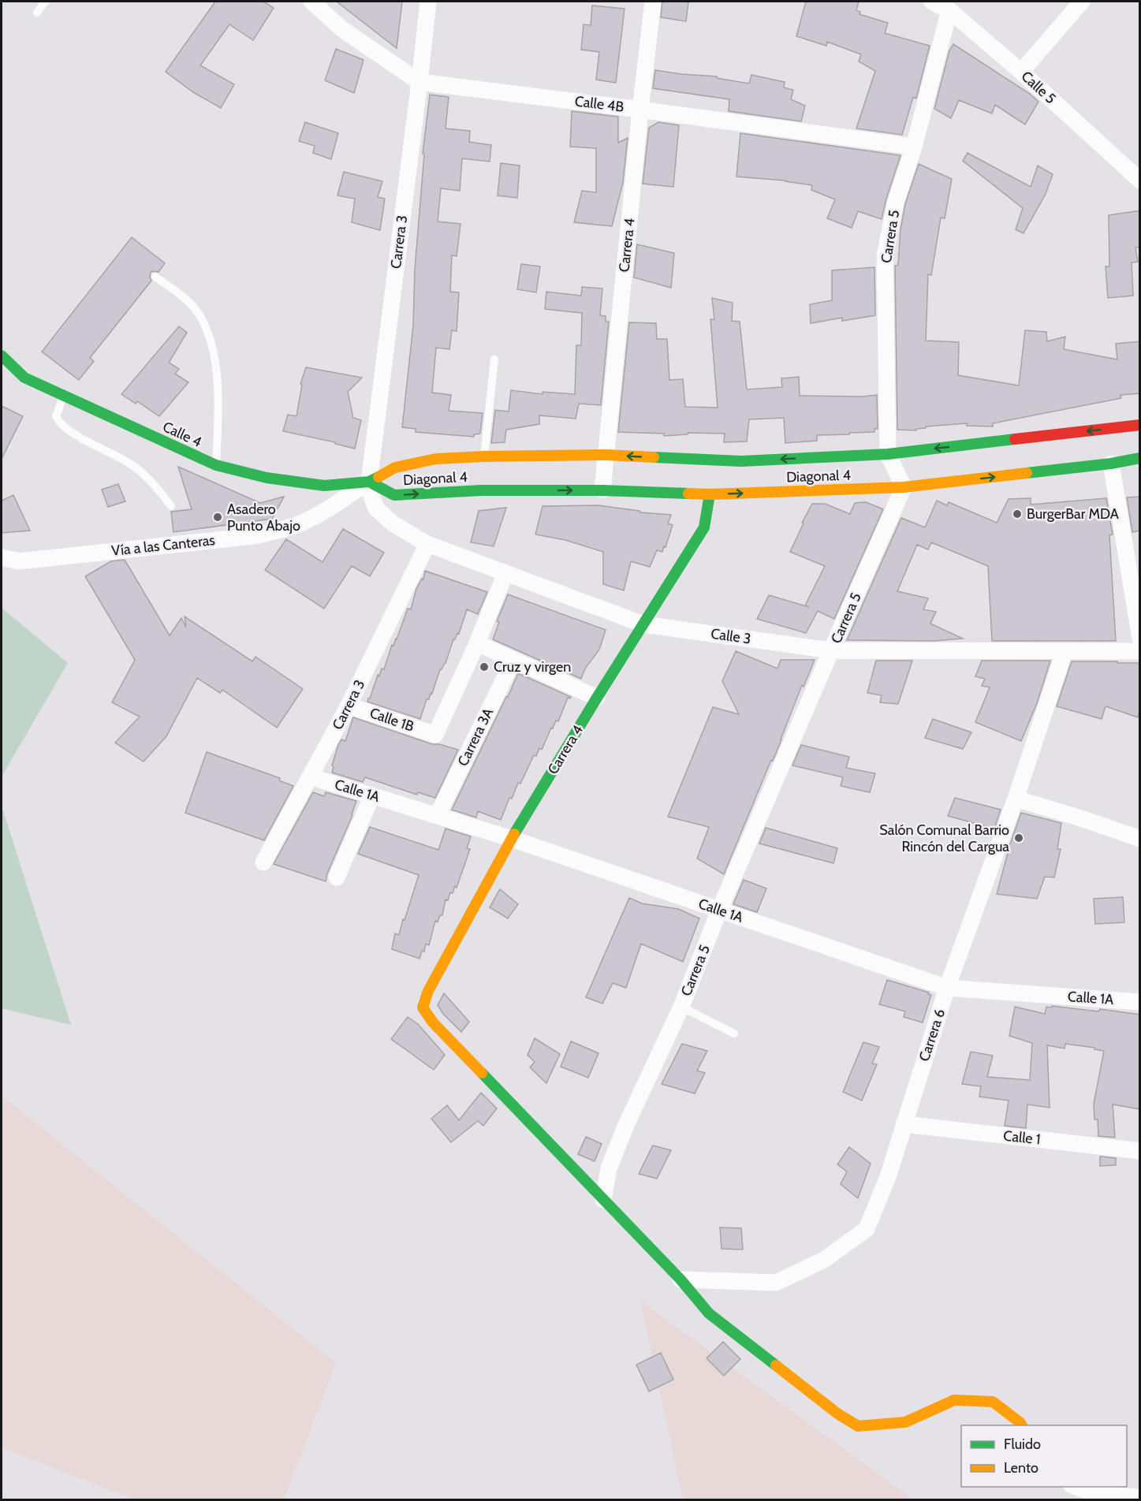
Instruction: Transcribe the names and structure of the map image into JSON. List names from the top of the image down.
{
  "streets": {
    "street": [
      "Calle 5",
      "Calle 4B",
      "Carrera 5",
      "Carrera 3",
      "Carrera 4",
      "Calle 4",
      "Diagonal 4",
      "Vía a las Canteras",
      "Calle 3",
      "Calle 1B",
      "Carrera 3A",
      "Calle 1A",
      "Carrera 6",
      "Calle 1"
    ]
  },
  "crossings": [
    ["Calle 5", "Carrera 5"],
    ["Calle 4B", "Carrera 5"],
    ["Calle 4B", "Carrera 3"],
    ["Calle 4B", "Carrera 4"],
    ["Carrera 5", "Carrera 4"],
    ["Carrera 5", "Diagonal 4"],
    ["Carrera 5", "Calle 3"],
    ["Carrera 5", "Calle 1A"],
    ["Carrera 3", "Calle 4"],
    ["Carrera 3", "Diagonal 4"],
    ["Carrera 3", "Vía a las Canteras"],
    ["Carrera 3", "Calle 3"],
    ["Carrera 3", "Calle 1B"],
    ["Carrera 3", "Calle 1A"],
    ["Carrera 4", "Diagonal 4"],
    ["Carrera 4", "Calle 3"],
    ["Carrera 4", "Calle 1A"],
    ["Calle 4", "Diagonal 4"],
    ["Calle 4", "Vía a las Canteras"],
    ["Calle 4", "Calle 3"],
    ["Diagonal 4", "Vía a las Canteras"],
    ["Diagonal 4", "Calle 3"],
    ["Vía a las Canteras", "Calle 3"],
    ["Calle 3", "Carrera 6"],
    ["Carrera 3A", "Calle 1A"],
    ["Calle 1A", "Carrera 6"],
    ["Carrera 6", "Calle 1"]
  ],
  "places": [
    "BurgerBar MDA",
    "Asadero Punto Abajo",
    "Cruz y virgen",
    "Salón Comunal Barrio Rincón del Cargua"
  ],
  "legend": ["Fluido", "Lento"]
}
